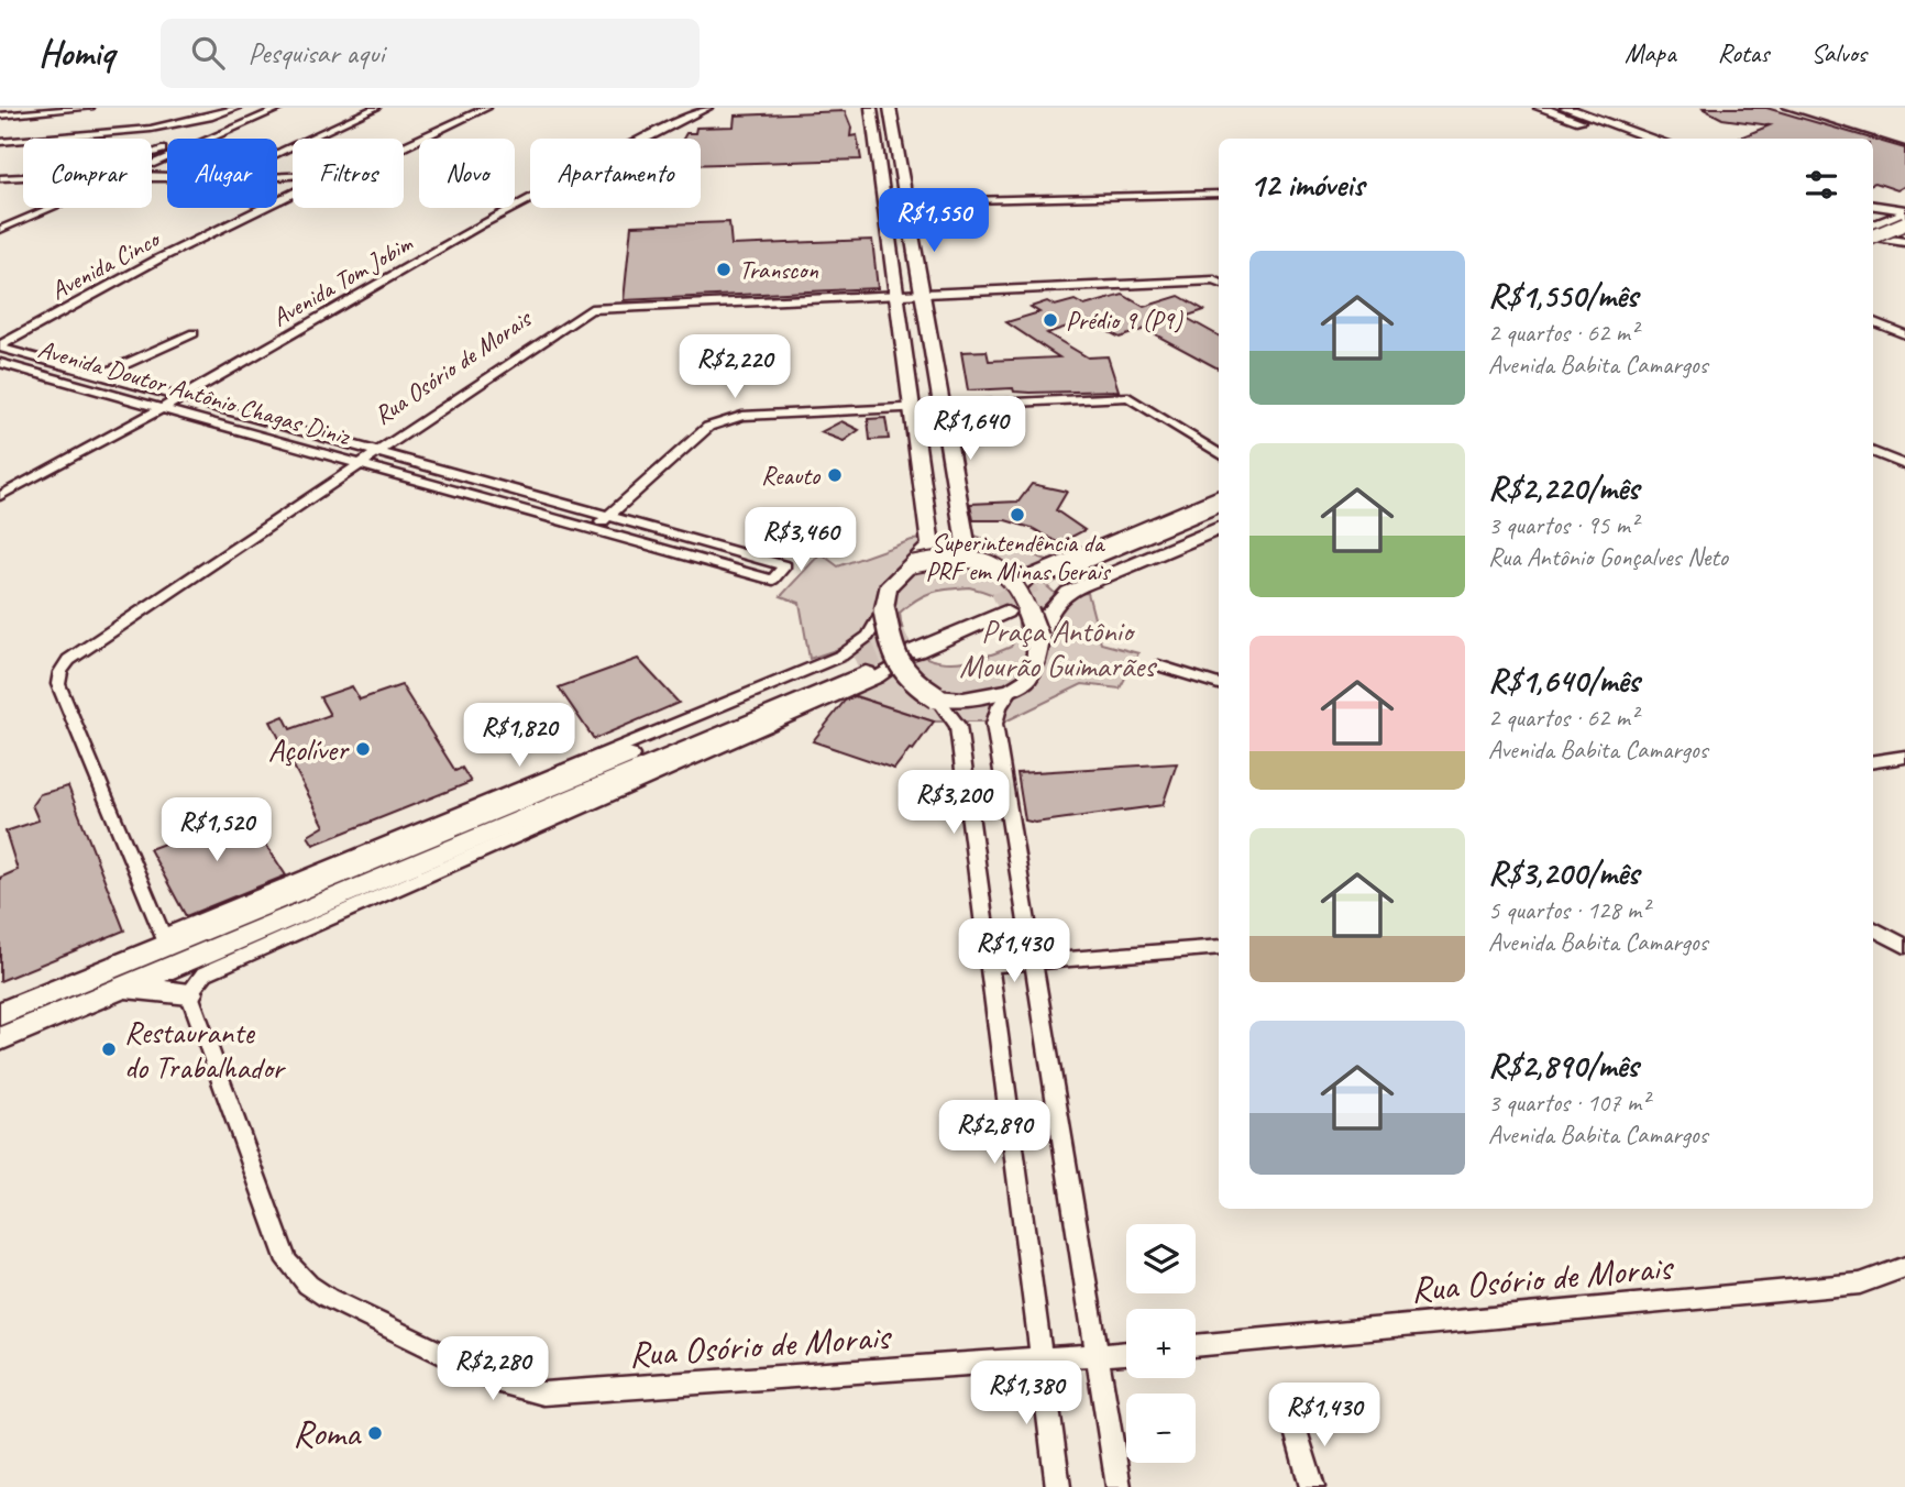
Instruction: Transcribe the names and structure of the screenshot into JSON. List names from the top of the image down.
{
  "streets": {
    "street": [
      "Avenida Cinco",
      "Avenida Tom Jobim",
      "Rua Osório de Morais",
      "Avenida Doutor Antônio Chagas Diniz"
    ]
  },
  "crossings": [
    ["Avenida Cinco", "Avenida Doutor Antônio Chagas Diniz"],
    ["Avenida Tom Jobim", "Avenida Doutor Antônio Chagas Diniz"],
    ["Rua Osório de Morais", "Avenida Doutor Antônio Chagas Diniz"]
  ],
  "parks": ["Praça Antônio Mourão Guimarães"],
  "places": [
    "Transcon",
    "Prédio 9 (P9)",
    "Reauto",
    "Superintendência da PRF em Minas Gerais",
    "Açolíver",
    "Restaurante do Trabalhador",
    "Roma"
  ],
  "page": {
    "header": "Homiq",
    "search": "Pesquisar aqui",
    "nav": ["Mapa", "Rotas", "Salvos"],
    "chip": [
      "Comprar",
      "Alugar",
      "Filtros",
      "Novo",
      "Apartamento"
    ],
    "heading": "12 imóveis",
    "price": [
      "R$1,550",
      "R$2,220",
      "R$1,640",
      "R$3,460",
      "R$1,820",
      "R$3,200",
      "R$1,520",
      "R$1,430",
      "R$2,890",
      "R$2,280",
      "R$1,380",
      "R$1,430"
    ],
    "list": [
      {
        "name": "R$1,550/mês",
        "note": "2 quartos · 62 m² · Avenida Babita Camargos"
      },
      {
        "name": "R$2,220/mês",
        "note": "3 quartos · 95 m² · Rua Antônio Gonçalves Neto"
      },
      {
        "name": "R$1,640/mês",
        "note": "2 quartos · 62 m² · Avenida Babita Camargos"
      },
      {
        "name": "R$3,200/mês",
        "note": "5 quartos · 128 m² · Avenida Babita Camargos"
      },
      {
        "name": "R$2,890/mês",
        "note": "3 quartos · 107 m² · Avenida Babita Camargos"
      }
    ],
    "map_buttons": ["+", "−"]
  }
}
